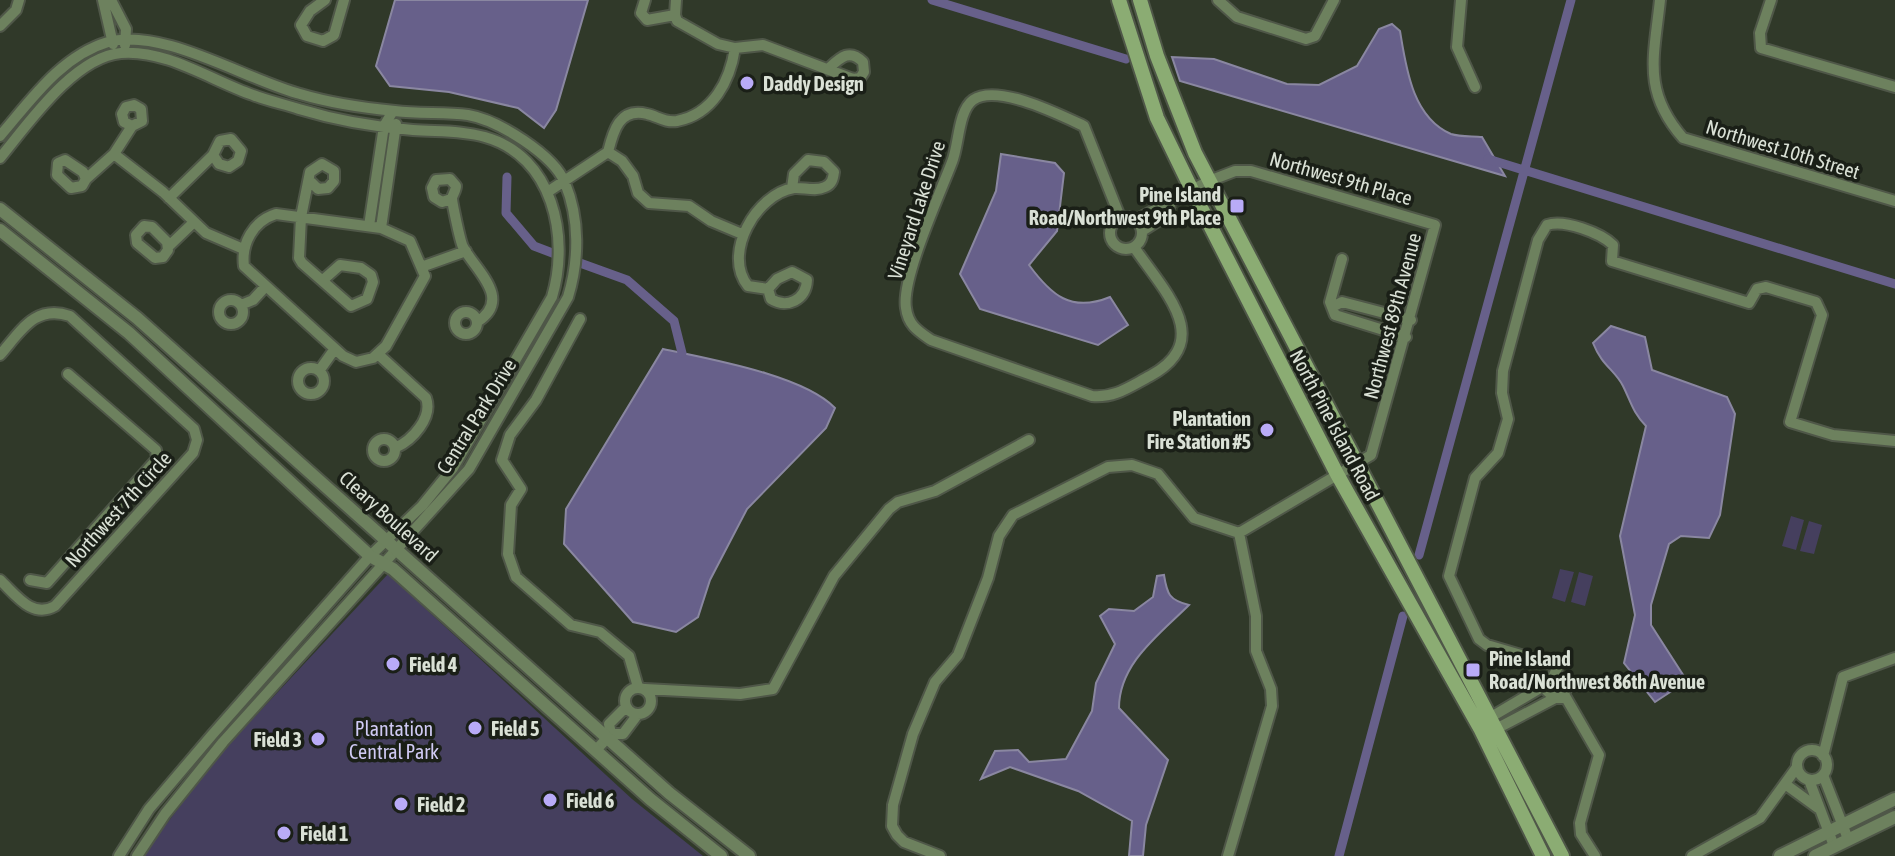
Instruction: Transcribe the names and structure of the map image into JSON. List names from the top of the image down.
{
  "streets": {
    "main road": ["North Pine Island Road"],
    "street": [
      "Northwest 10th Street",
      "Northwest 9th Place",
      "Vineyard Lake Drive",
      "Northwest 89th Avenue",
      "Central Park Drive",
      "Northwest 7th Circle",
      "Cleary Boulevard"
    ]
  },
  "crossings": [
    ["Northwest 9th Place", "Northwest 89th Avenue"],
    ["Northwest 9th Place", "North Pine Island Road"],
    ["Northwest 89th Avenue", "North Pine Island Road"],
    ["Central Park Drive", "Cleary Boulevard"]
  ],
  "parks": ["Plantation Central Park"],
  "places": {
    "other": [
      "Daddy Design",
      "Plantation Fire Station #5",
      "Field 4",
      "Field 5",
      "Field 3",
      "Field 6",
      "Field 2",
      "Field 1"
    ],
    "transit": ["Pine Island Road/Northwest 9th Place", "Pine Island Road/Northwest 86th Avenue"]
  }
}
